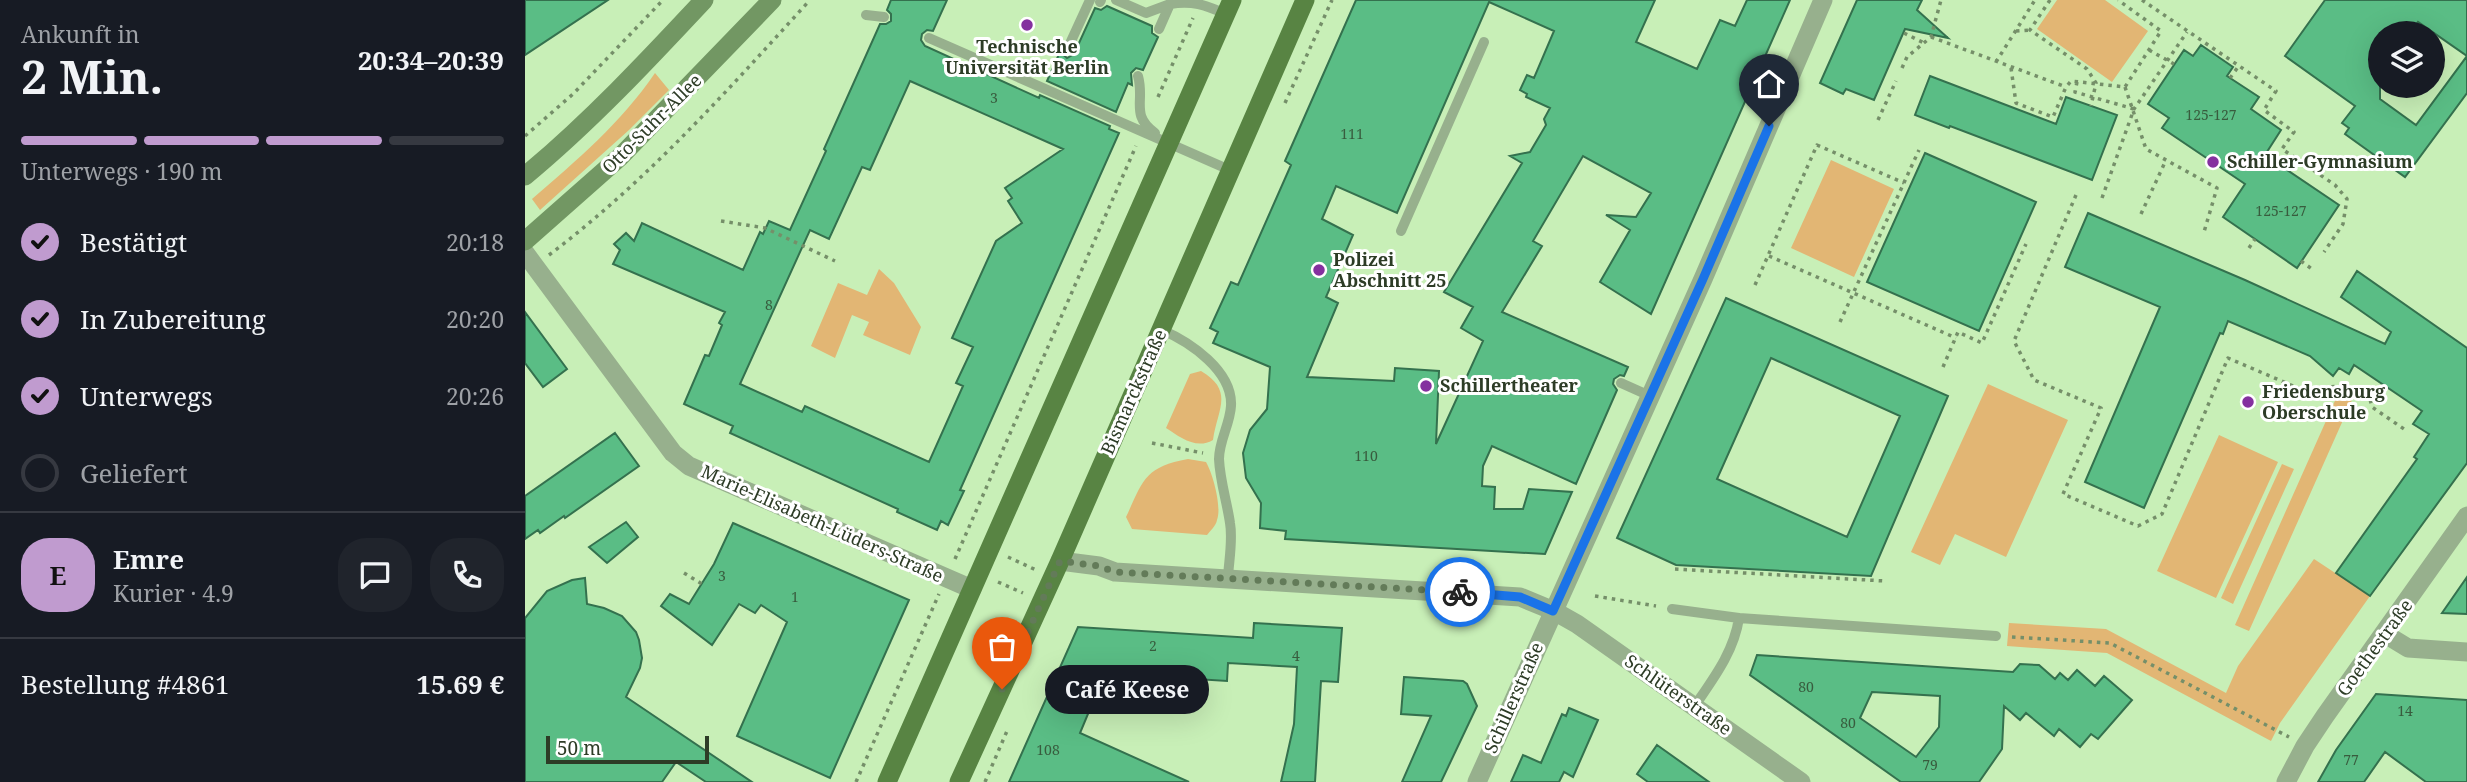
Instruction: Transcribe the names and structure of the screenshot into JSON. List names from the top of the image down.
{
  "streets": {
    "main road": ["Otto-Suhr-Allee", "Bismarckstraße"],
    "street": [
      "Marie-Elisabeth-Lüders-Straße",
      "Goethestraße",
      "Schlüterstraße",
      "Schillerstraße"
    ]
  },
  "crossings": [
    ["Bismarckstraße", "Schlüterstraße"],
    ["Schlüterstraße", "Schillerstraße"]
  ],
  "places": [
    "Technische Universität Berlin",
    "Schiller-Gymnasium",
    "Polizei Abschnitt 25",
    "Schillertheater",
    "Friedensburg Oberschule",
    "Café Keese"
  ],
  "house_numbers": [
    "3",
    "125-127",
    "111",
    "125-127",
    "8",
    "110",
    "3",
    "1",
    "2",
    "4",
    "80",
    "14",
    "80",
    "108",
    "77",
    "79"
  ],
  "scale_bar": "50 m",
  "page": {
    "heading": ["2 Min.", "Ankunft in", "20:34–20:39"],
    "panel": [
      "Emre",
      "Kurier · 4.9",
      "Bestellung #4861",
      "15.69 €"
    ],
    "bar": "Unterwegs · 190 m",
    "list": [
      ["Bestätigt", "20:18"],
      ["In Zubereitung", "20:20"],
      ["Unterwegs", "20:26"],
      "Geliefert"
    ],
    "round": "E",
    "bubble": "Café Keese",
    "scale": "50 m"
  }
}
